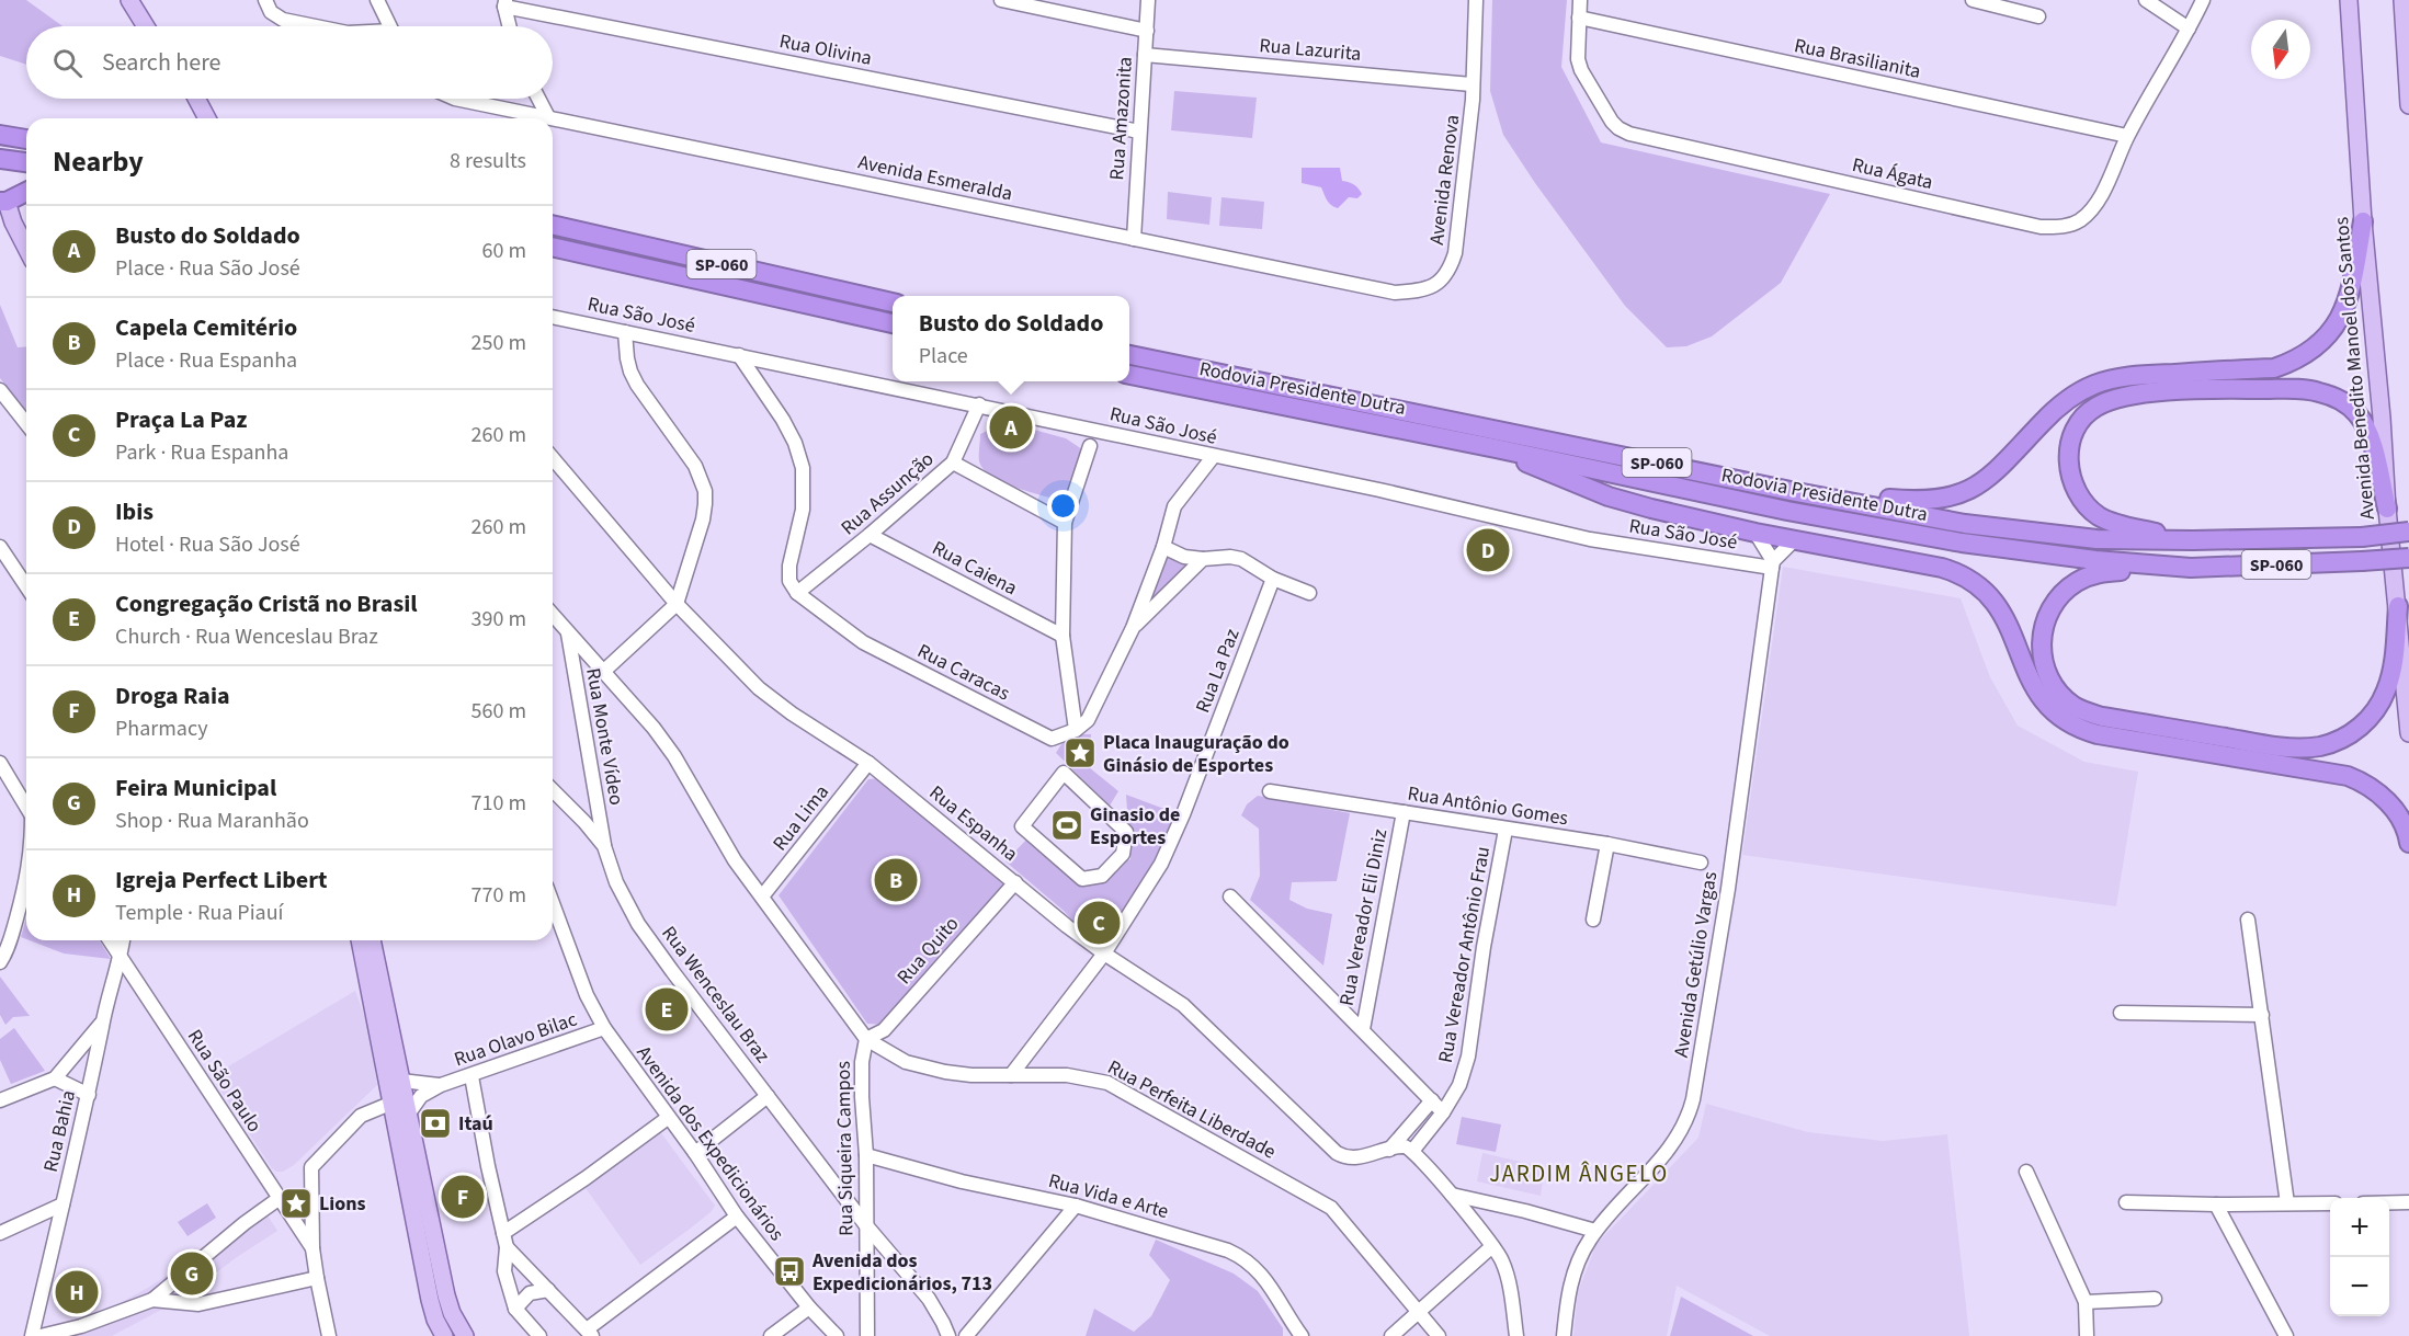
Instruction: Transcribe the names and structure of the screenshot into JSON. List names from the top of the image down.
{
  "streets": {
    "highway": ["SP-060", "Rodovia Presidente Dutra"],
    "main road": ["Avenida Benedito Manoel dos Santos"],
    "street": [
      "Rua Olivina",
      "Rua Lazurita",
      "Rua Brasilianita",
      "Rua Amazonita",
      "Rua Ágata",
      "Avenida Esmeralda",
      "Avenida Renova",
      "Rua São José",
      "Rua Assunção",
      "Rua Caiena",
      "Rua La Paz",
      "Rua Caracas",
      "Rua Monte Vídeo",
      "Rua Antônio Gomes",
      "Rua Lima",
      "Rua Espanha",
      "Rua Vereador Eli Diniz",
      "Rua Quito",
      "Rua Vereador Antônio Frau",
      "Avenida Getúlio Vargas",
      "Rua Wenceslau Braz",
      "Rua Olavo Bilac",
      "Rua São Paulo",
      "Rua Perfeita Liberdade",
      "Rua Bahia",
      "Avenida dos Expedicionários",
      "Rua Siqueira Campos",
      "Rua Vida e Arte"
    ]
  },
  "crossings": [
    ["Rua Olivina", "Rua Amazonita"],
    ["Rua Lazurita", "Rua Amazonita"],
    ["Rua Lazurita", "Avenida Renova"],
    ["Rua Brasilianita", "Rua Ágata"],
    ["Rua Amazonita", "Avenida Esmeralda"],
    ["Avenida Esmeralda", "Avenida Renova"],
    ["Rua São José", "Rua Assunção"],
    ["Rua São José", "Avenida Getúlio Vargas"],
    ["Rua Assunção", "Rua Caiena"],
    ["Rua Assunção", "Rua Caracas"],
    ["Rua La Paz", "Rua Espanha"],
    ["Rua La Paz", "Rua Perfeita Liberdade"],
    ["Rua Monte Vídeo", "Rua Wenceslau Braz"],
    ["Rua Antônio Gomes", "Rua Vereador Eli Diniz"],
    ["Rua Antônio Gomes", "Rua Vereador Antônio Frau"],
    ["Rua Lima", "Rua Espanha"],
    ["Rua Espanha", "Rua Quito"],
    ["Rua Espanha", "Rua Vereador Antônio Frau"],
    ["Rua Quito", "Rua Perfeita Liberdade"],
    ["Rua Quito", "Rua Siqueira Campos"],
    ["Rua Wenceslau Braz", "Rua Siqueira Campos"],
    ["Rua Olavo Bilac", "Avenida dos Expedicionários"],
    ["Rua São Paulo", "Rua Bahia"],
    ["Rua Perfeita Liberdade", "Rua Siqueira Campos"],
    ["Rua Siqueira Campos", "Rua Vida e Arte"]
  ],
  "districts": ["JARDIM ÂNGELO"],
  "places": {
    "place": ["Placa Inauguração do Ginásio de Esportes", "Lions"],
    "sports": ["Ginasio de Esportes"],
    "bank": ["Itaú"],
    "bus stop": ["Avenida dos Expedicionários, 713"]
  },
  "north": "bottom",
  "page": {
    "search": "Search here",
    "heading": ["Nearby", "8 results"],
    "list": [
      {
        "mark": "A",
        "name": "Busto do Soldado",
        "note": "Place · Rua São José",
        "value": "60 m"
      },
      {
        "mark": "B",
        "name": "Capela Cemitério",
        "note": "Place · Rua Espanha",
        "value": "250 m"
      },
      {
        "mark": "C",
        "name": "Praça La Paz",
        "note": "Park · Rua Espanha",
        "value": "260 m"
      },
      {
        "mark": "D",
        "name": "Ibis",
        "note": "Hotel · Rua São José",
        "value": "260 m"
      },
      {
        "mark": "E",
        "name": "Congregação Cristã no Brasil",
        "note": "Church · Rua Wenceslau Braz",
        "value": "390 m"
      },
      {
        "mark": "F",
        "name": "Droga Raia",
        "note": "Pharmacy",
        "value": "560 m"
      },
      {
        "mark": "G",
        "name": "Feira Municipal",
        "note": "Shop · Rua Maranhão",
        "value": "710 m"
      },
      {
        "mark": "H",
        "name": "Igreja Perfect Libert",
        "note": "Temple · Rua Piauí",
        "value": "770 m"
      }
    ],
    "popup": ["Busto do Soldado", "Place"],
    "pins": [
      "A",
      "D",
      "B",
      "C",
      "E",
      "F",
      "G",
      "H"
    ],
    "map_buttons": ["+", "−"]
  }
}
